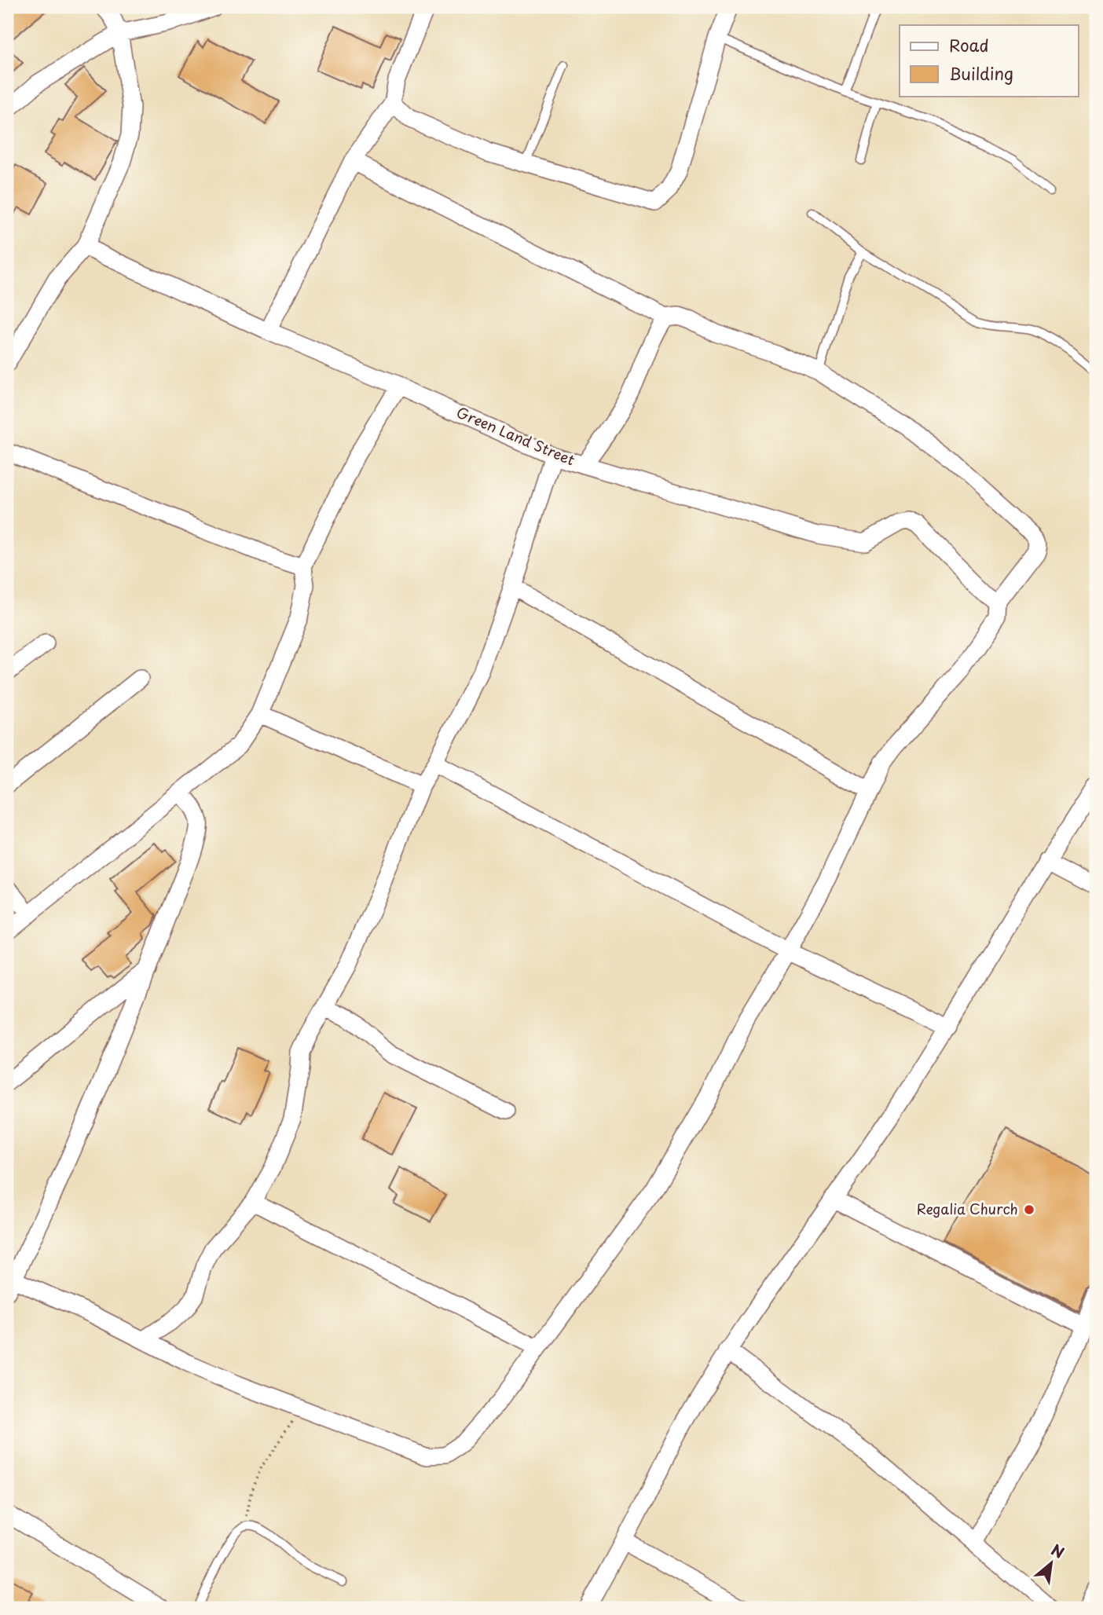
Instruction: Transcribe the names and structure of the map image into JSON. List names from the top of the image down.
{
  "streets": {
    "street": ["Green Land Street"]
  },
  "places": ["Regalia Church"],
  "legend": ["Road", "Building"],
  "north": "top right"
}
